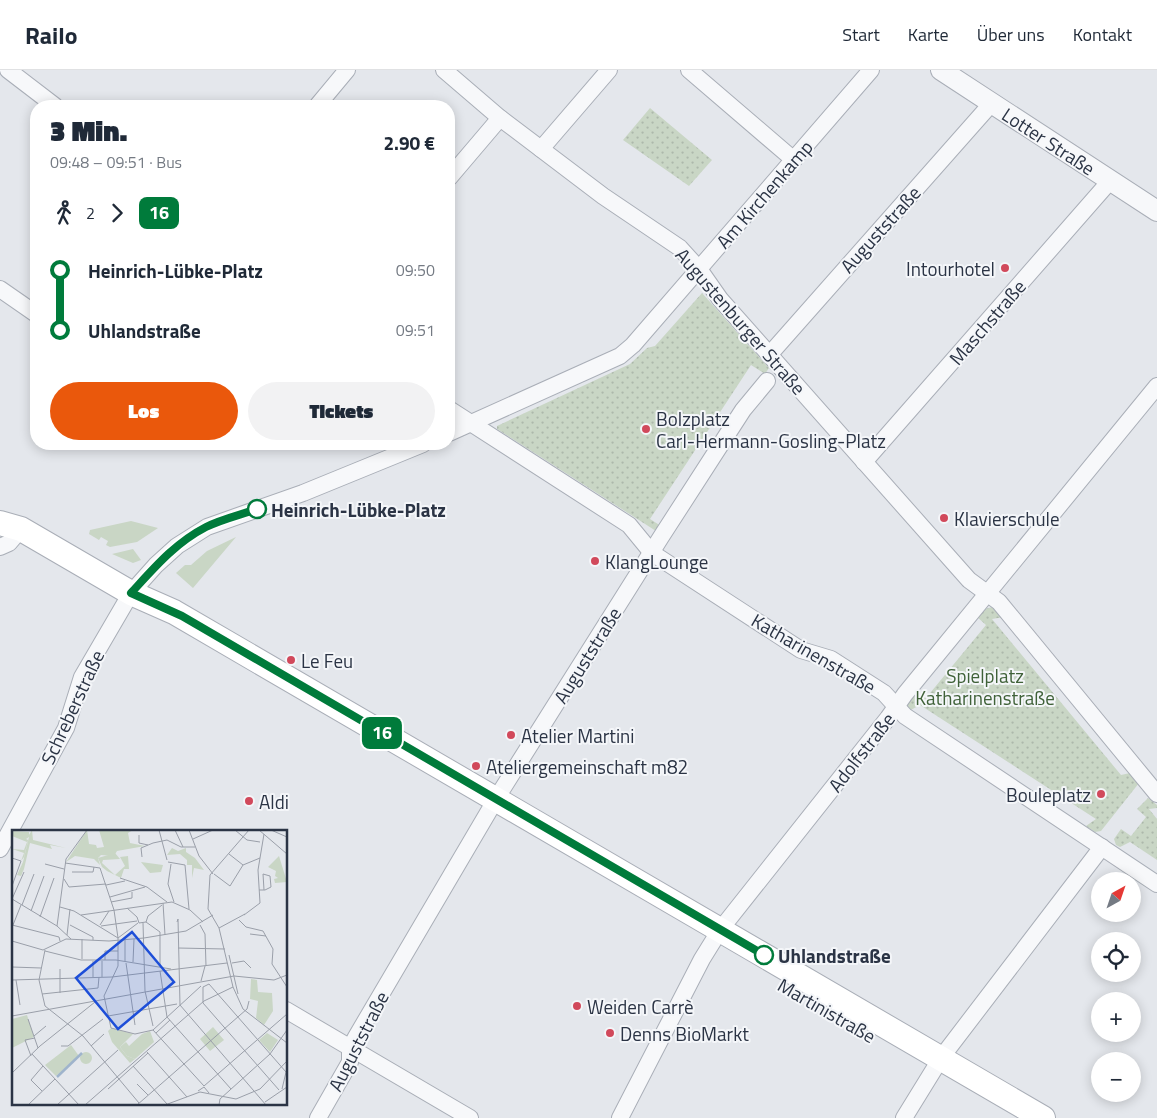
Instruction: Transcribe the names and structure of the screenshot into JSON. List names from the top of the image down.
{
  "streets": {
    "main road": ["Martinistraße"],
    "street": [
      "Lotter Straße",
      "Am Kirchenkamp",
      "Auguststraße",
      "Augustenburger Straße",
      "Maschstraße",
      "Katharinenstraße",
      "Schreberstraße",
      "Adolfstraße"
    ]
  },
  "crossings": [
    ["Lotter Straße", "Auguststraße"],
    ["Lotter Straße", "Maschstraße"],
    ["Am Kirchenkamp", "Augustenburger Straße"],
    ["Am Kirchenkamp", "Katharinenstraße"],
    ["Auguststraße", "Augustenburger Straße"],
    ["Auguststraße", "Katharinenstraße"],
    ["Auguststraße", "Martinistraße"],
    ["Augustenburger Straße", "Maschstraße"],
    ["Augustenburger Straße", "Adolfstraße"],
    ["Katharinenstraße", "Adolfstraße"],
    ["Schreberstraße", "Martinistraße"],
    ["Adolfstraße", "Martinistraße"]
  ],
  "parks": ["Spielplatz Katharinenstraße"],
  "places": [
    "Intourhotel",
    "Bolzplatz Carl-Hermann-Gosling-Platz",
    "Heinrich-Lübke-Platz",
    "Klavierschule",
    "KlangLounge",
    "Le Feu",
    "Atelier Martini",
    "Ateliergemeinschaft m82",
    "Bouleplatz",
    "Aldi",
    "Uhlandstraße",
    "Weiden Carrè",
    "Denns BioMarkt"
  ],
  "lines": ["bus line 16"],
  "north": "top right",
  "page": {
    "header": "Railo",
    "nav": [
      "Start",
      "Karte",
      "Über uns",
      "Kontakt"
    ],
    "on_map": "16",
    "heading": ["3 Min.", "09:48 – 09:51 · Bus", "2.90 €"],
    "legs": ["2", "16"],
    "list": [
      {
        "name": "Heinrich-Lübke-Platz",
        "value": "09:50"
      },
      {
        "name": "Uhlandstraße",
        "value": "09:51"
      }
    ],
    "buttons": ["Los", "Tickets"],
    "map_buttons": ["+", "−"]
  }
}
